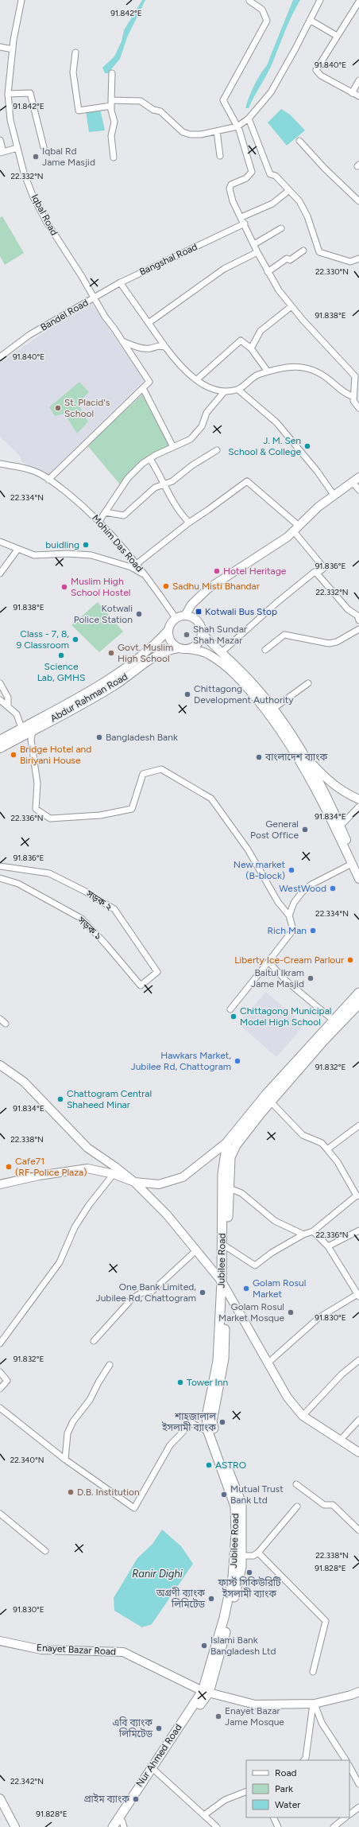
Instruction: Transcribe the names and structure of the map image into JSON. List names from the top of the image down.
{
  "streets": {
    "main road": ["Jubilee Road", "Nur Ahmed Road"],
    "street": [
      "Iqbal Road",
      "Bangshal Road",
      "Bandel Road",
      "Mohim Das Road",
      "Abdur Rahman Road",
      "সড়ক ২",
      "সড়ক ১",
      "Enayet Bazar Road"
    ]
  },
  "crossings": [
    ["Iqbal Road", "Bangshal Road"],
    ["Iqbal Road", "Bandel Road"],
    ["Bangshal Road", "Bandel Road"],
    ["Mohim Das Road", "Abdur Rahman Road"],
    ["সড়ক ২", "সড়ক ১"],
    ["Jubilee Road", "Enayet Bazar Road"],
    ["Jubilee Road", "Nur Ahmed Road"],
    ["Enayet Bazar Road", "Nur Ahmed Road"]
  ],
  "water": ["Ranir Dighi"],
  "places": {
    "other": [
      "Iqbal Rd Jame Masjid",
      "St. Placid's School",
      "J. M. Sen School & College",
      "buidling",
      "Hotel Heritage",
      "Sadhu Misti Bhandar",
      "Muslim High School Hostel",
      "Kotwali Police Station",
      "Shah Sundar Shah Mazar",
      "Class - 7, 8, 9 Classroom",
      "Govt. Muslim High School",
      "Science Lab, GMHS",
      "Chittagong Development Authority",
      "Bangladesh Bank",
      "Bridge Hotel and Biriyani House",
      "বাংলাদেশ ব্যাংক",
      "General Post Office",
      "New market (B-block)",
      "WestWood",
      "Rich Man",
      "Liberty Ice-Cream Parlour",
      "Baitul Ikram Jame Masjid",
      "Chittagong Municipal Model High School",
      "Hawkars Market, Jubilee Rd, Chattogram",
      "Chattogram Central Shaheed Minar",
      "Cafe71 (RF-Police Plaza)",
      "Golam Rosul Market",
      "One Bank Limited, Jubilee Rd, Chattogram",
      "Golam Rosul Market Mosque",
      "Tower Inn",
      "শাহজালাল ইসলামী ব্যাংক",
      "ASTRO",
      "D.B. Institution",
      "Mutual Trust Bank Ltd",
      "ফার্স্ট সিকিউরিটি ইসলামী ব্যাংক",
      "অগ্রণী ব্যাংক লিমিটেড",
      "Islami Bank Bangladesh Ltd",
      "Enayet Bazar Jame Mosque",
      "এবি ব্যাংক লিমিটেড",
      "প্রাইম ব্যাংক"
    ],
    "transit": ["Kotwali Bus Stop"]
  },
  "legend": ["Road", "Park", "Water"],
  "coordinates": [
    "91.842°E",
    "91.840°E",
    "22.332°N",
    "22.330°N",
    "91.838°E",
    "22.334°N",
    "91.836°E",
    "91.834°E",
    "22.336°N",
    "91.832°E",
    "22.338°N",
    "91.830°E",
    "22.340°N",
    "91.828°E",
    "22.342°N"
  ]
}
